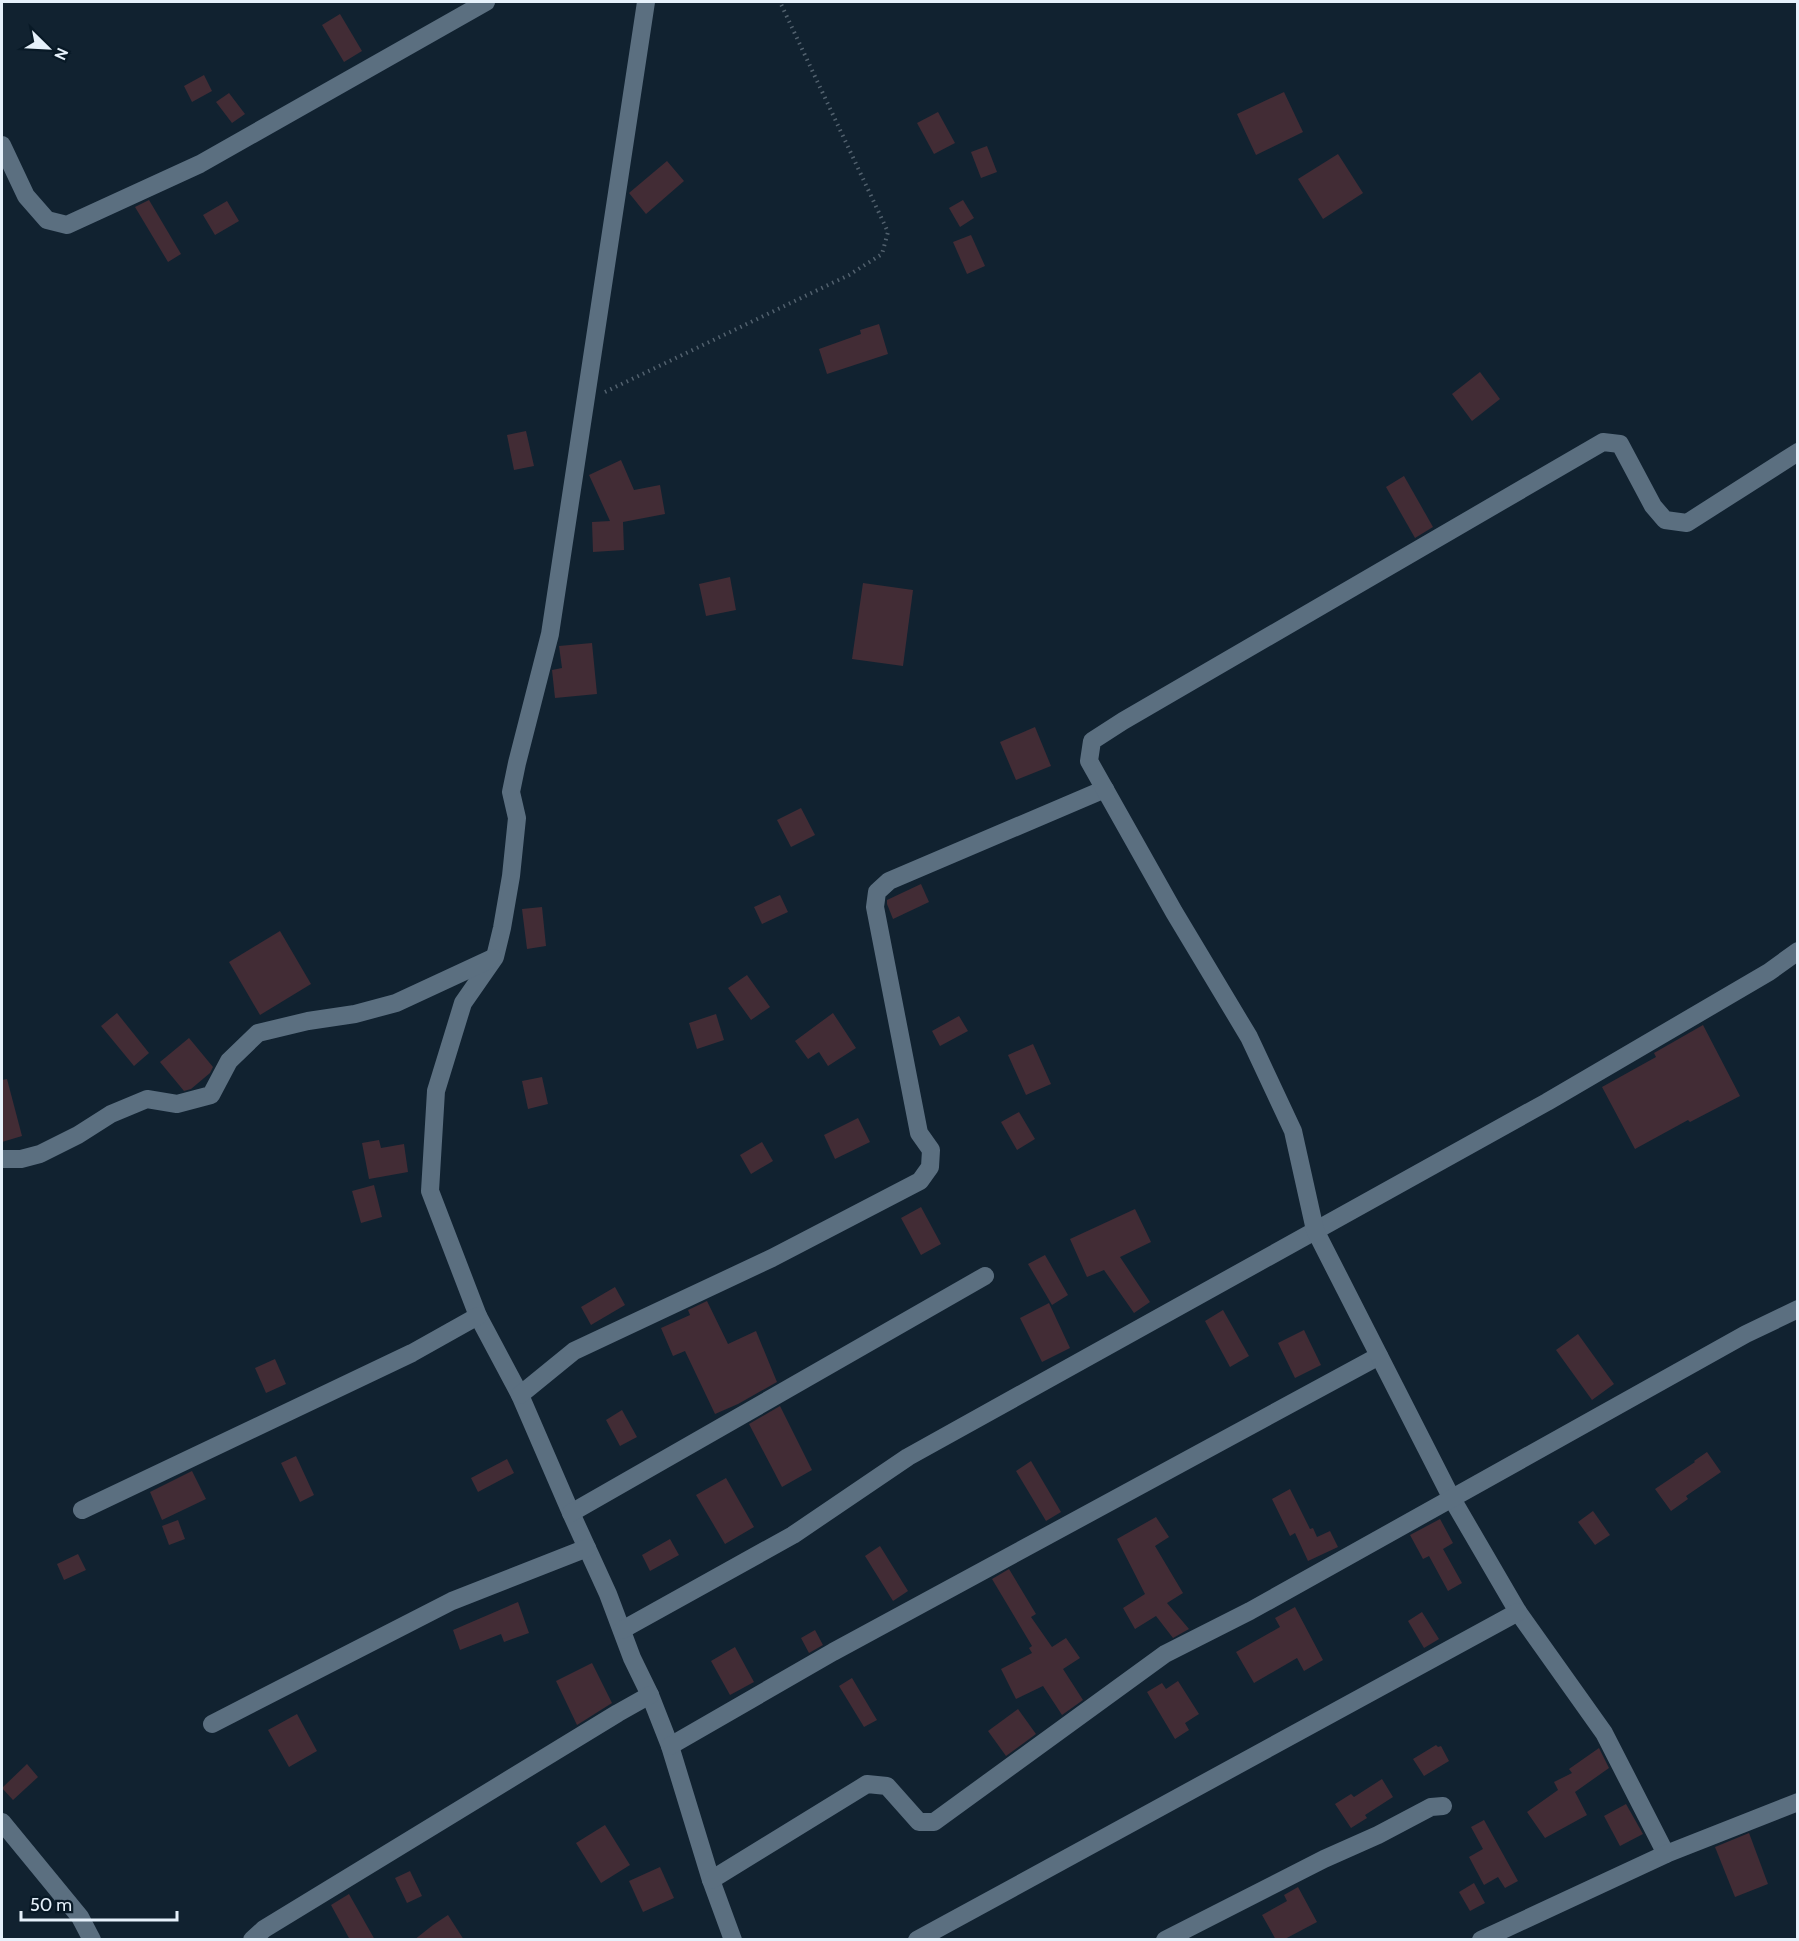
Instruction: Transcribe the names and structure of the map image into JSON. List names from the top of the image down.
{
  "scale_bar": "50 m",
  "north": "bottom right"
}
